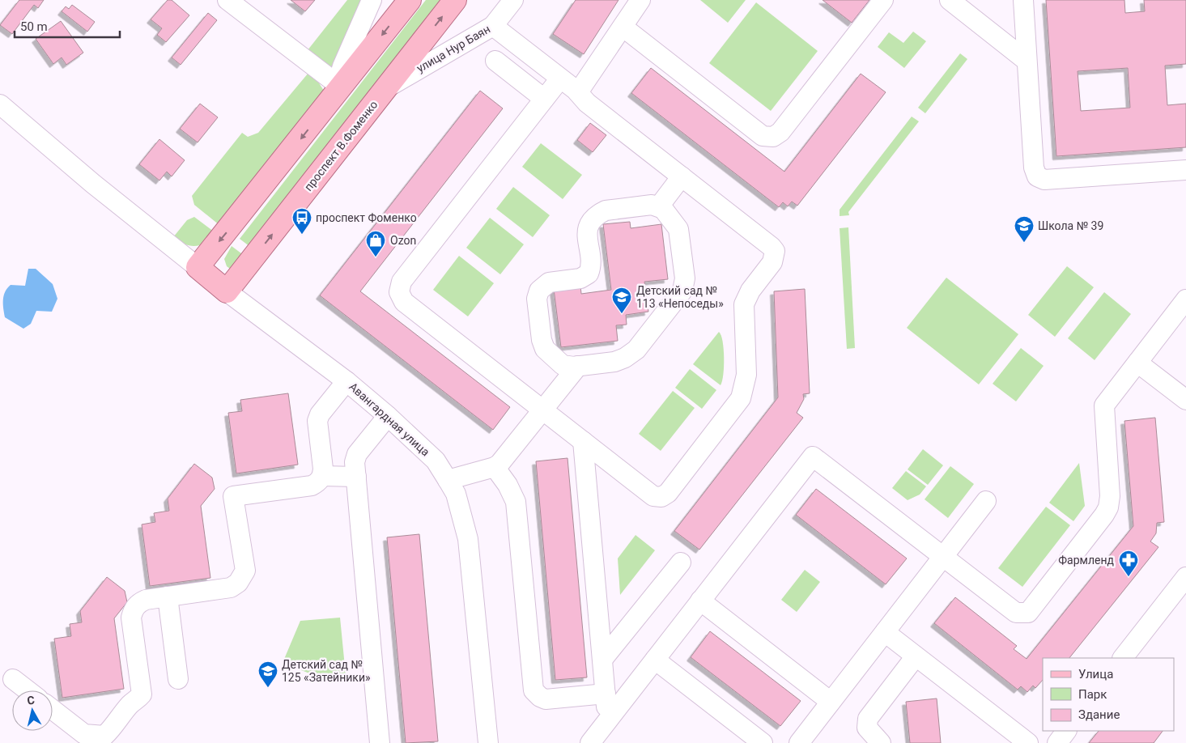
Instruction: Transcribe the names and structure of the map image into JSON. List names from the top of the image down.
{
  "streets": {
    "main road": ["проспект В.Фоменко"],
    "street": ["улица Нур Баян", "Авангардная улица"]
  },
  "crossings": [
    ["улица Нур Баян", "проспект В.Фоменко"],
    ["проспект В.Фоменко", "Авангардная улица"]
  ],
  "places": {
    "bus stop": ["проспект Фоменко"],
    "school or university": ["Школа № 39", "Детский сад № 113 «Непоседы»", "Детский сад № 125 «Затейники»"],
    "shop": ["Ozon"],
    "pharmacy": ["Фармленд"]
  },
  "legend": ["Улица", "Парк", "Здание"],
  "scale_bar": "50 m",
  "north": "top"
}
